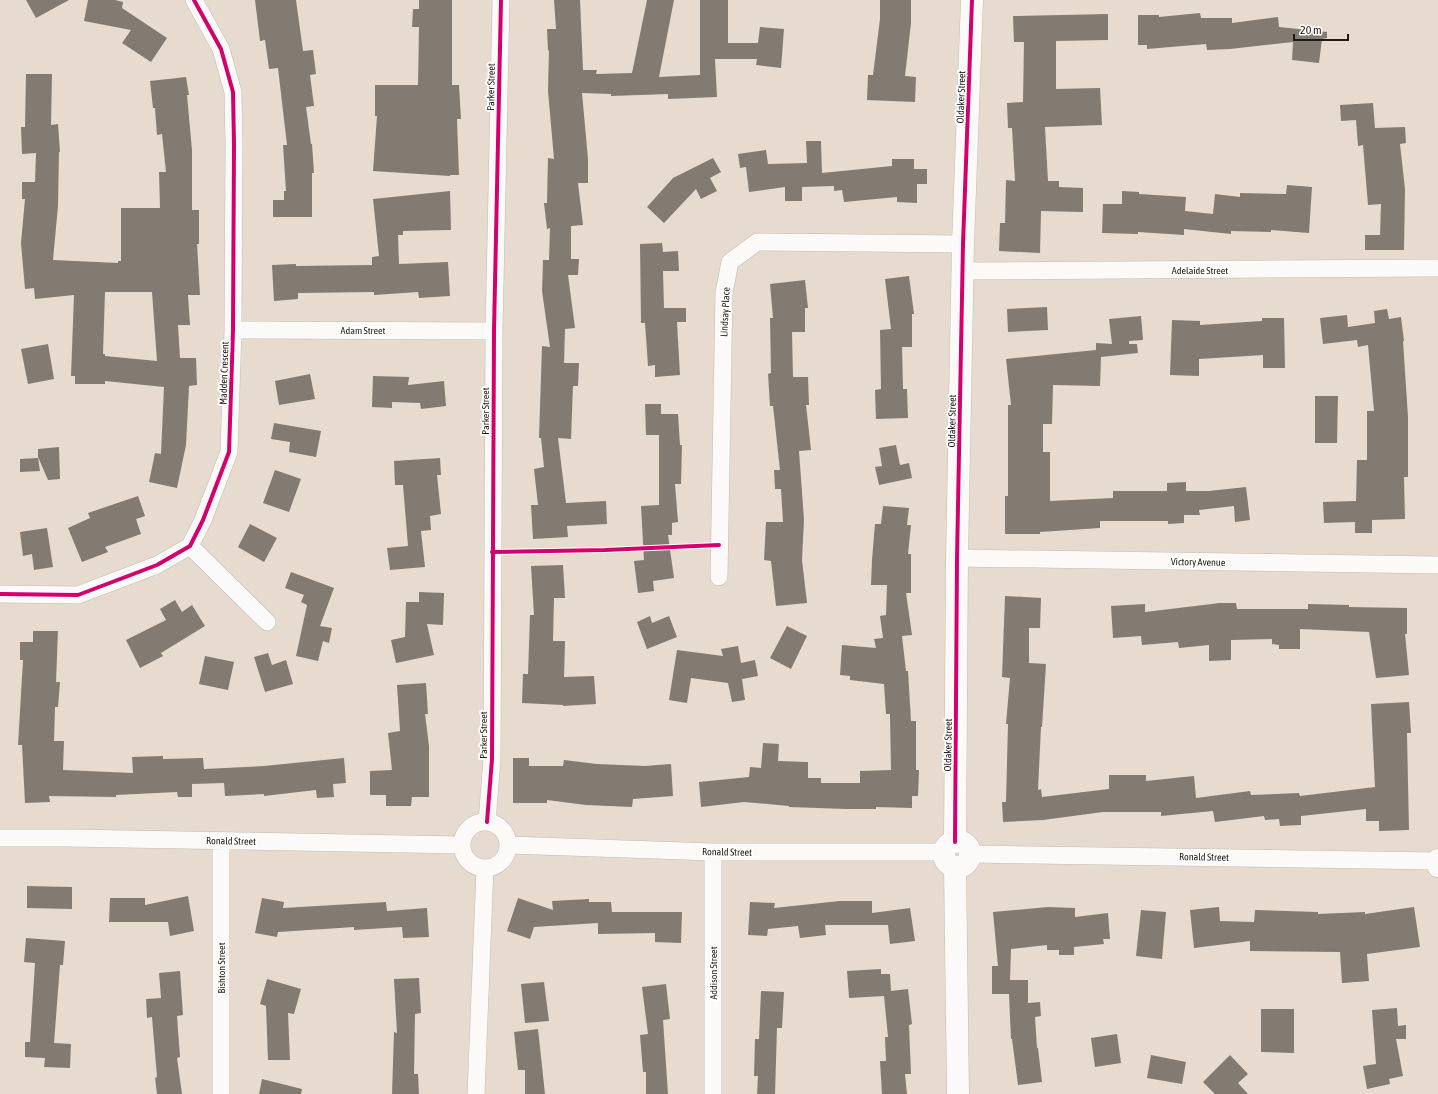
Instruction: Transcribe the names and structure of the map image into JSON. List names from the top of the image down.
{
  "streets": {
    "street": [
      "Parker Street",
      "Oldaker Street",
      "Adelaide Street",
      "Lindsay Place",
      "Adam Street",
      "Madden Crescent",
      "Victory Avenue",
      "Ronald Street",
      "Bishton Street",
      "Addison Street"
    ]
  },
  "crossings": [
    ["Parker Street", "Adam Street"],
    ["Parker Street", "Ronald Street"],
    ["Oldaker Street", "Adelaide Street"],
    ["Oldaker Street", "Lindsay Place"],
    ["Oldaker Street", "Victory Avenue"],
    ["Oldaker Street", "Ronald Street"],
    ["Adam Street", "Madden Crescent"],
    ["Ronald Street", "Bishton Street"],
    ["Ronald Street", "Addison Street"]
  ],
  "scale_bar": "20 m"
}
